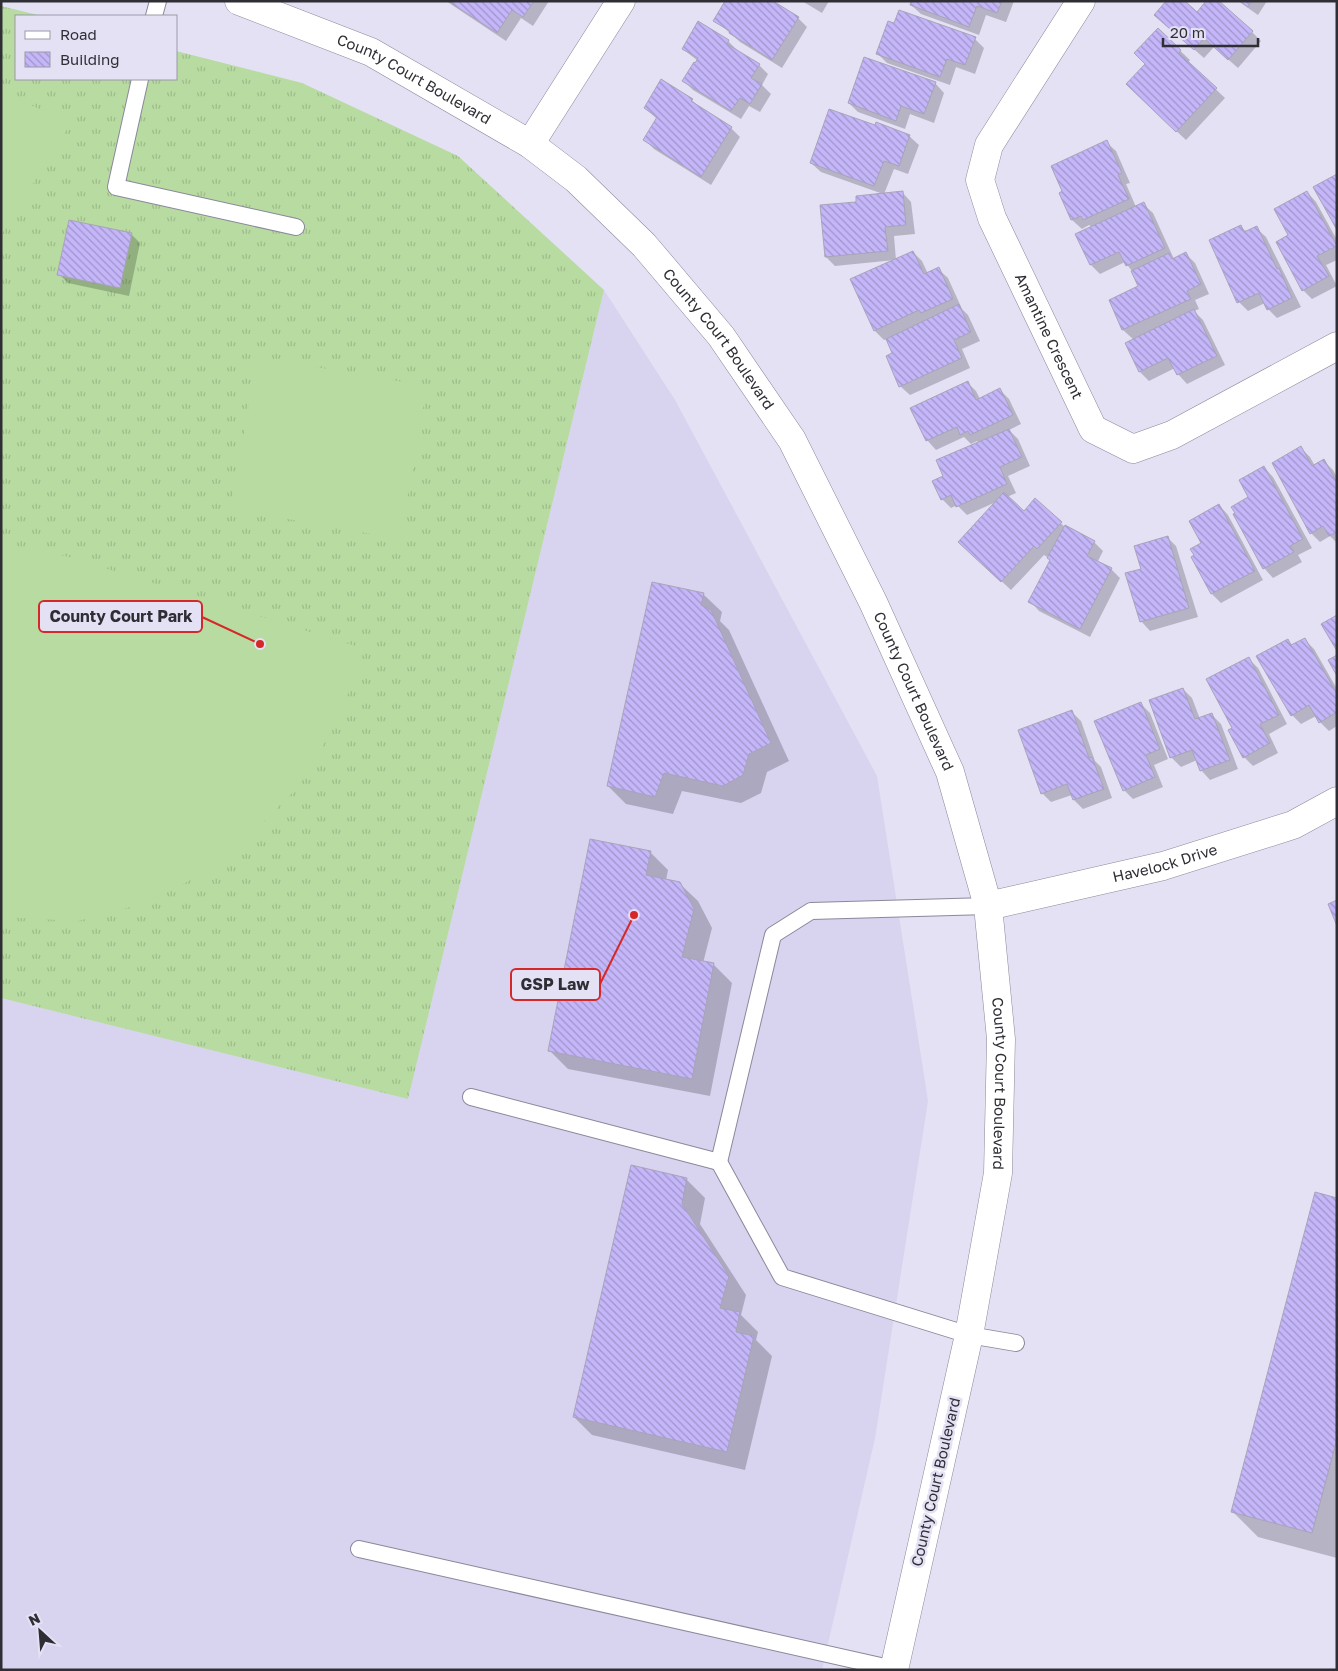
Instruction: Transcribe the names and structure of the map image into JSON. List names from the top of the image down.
{
  "streets": {
    "street": ["County Court Boulevard", "Amantine Crescent", "Havelock Drive"]
  },
  "crossings": [
    ["County Court Boulevard", "Havelock Drive"]
  ],
  "places": ["County Court Park", "GSP Law"],
  "legend": ["Road", "Building"],
  "scale_bar": "20 m",
  "north": "top left"
}
